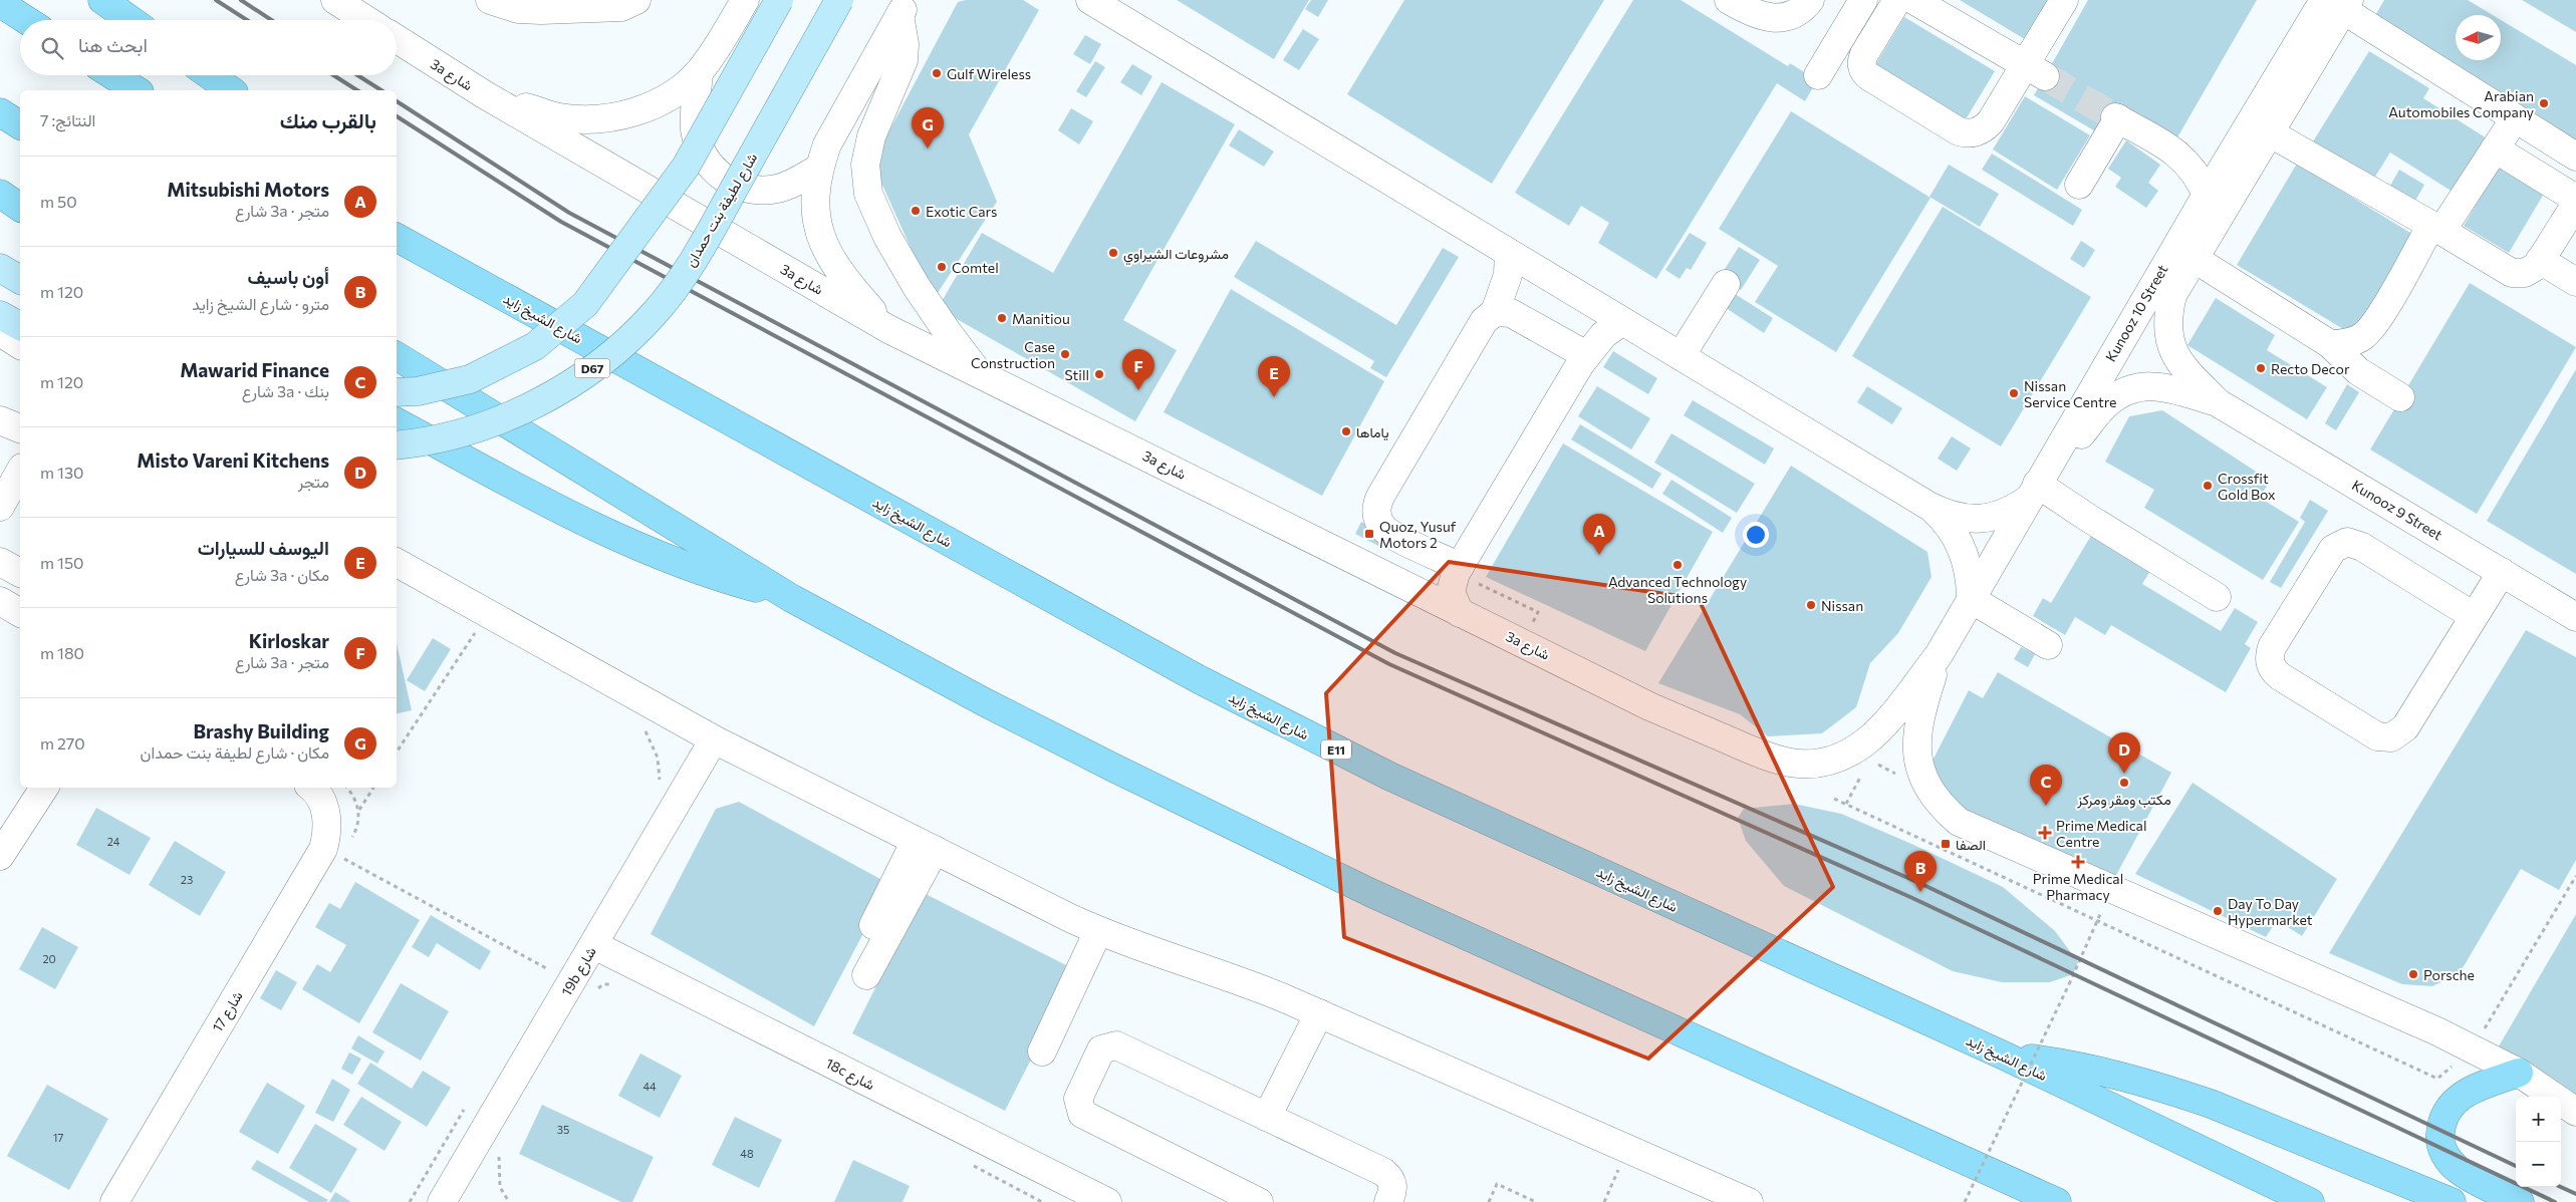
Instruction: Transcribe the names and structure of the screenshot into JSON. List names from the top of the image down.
{
  "streets": {
    "highway": ["شارع الشيخ زايد", "E11"],
    "main road": ["شارع لطيفة بنت حمدان", "D67"],
    "street": [
      "3a شارع",
      "Kunooz 10 Street",
      "Kunooz 9 Street",
      "19b شارع",
      "شارع 17",
      "18c شارع"
    ]
  },
  "crossings": [
    ["3a شارع", "Kunooz 10 Street"],
    ["Kunooz 10 Street", "Kunooz 9 Street"],
    ["19b شارع", "18c شارع"]
  ],
  "places": {
    "other": [
      "Gulf Wireless",
      "Arabian Automobiles Company",
      "Exotic Cars",
      "مشروعات الشيراوي",
      "Comtel",
      "Manitiou",
      "Case Construction",
      "Recto Decor",
      "Still",
      "Nissan Service Centre",
      "ياماها",
      "Crossfit Gold Box",
      "Advanced Technology Solutions",
      "Nissan",
      "مكتب ومقر ومركز",
      "Day To Day Hypermarket",
      "Porsche"
    ],
    "transit": ["Quoz, Yusuf Motors 2", "الصفا"],
    "health": ["Prime Medical Centre", "Prime Medical Pharmacy"]
  },
  "house_numbers": [
    "24",
    "23",
    "20",
    "44",
    "35",
    "17",
    "48"
  ],
  "north": "left",
  "page": {
    "search": "ابحث هنا",
    "heading": ["بالقرب منك", "النتائج: 7"],
    "pins": [
      "G",
      "F",
      "E",
      "A",
      "D",
      "C",
      "B"
    ],
    "list": [
      {
        "mark": "A",
        "name": "Mitsubishi Motors",
        "note": "متجر · 3a شارع",
        "value": "50 m"
      },
      {
        "mark": "B",
        "name": "أون باسيف",
        "note": "مترو · شارع الشيخ زايد",
        "value": "120 m"
      },
      {
        "mark": "C",
        "name": "Mawarid Finance",
        "note": "بنك · 3a شارع",
        "value": "120 m"
      },
      {
        "mark": "D",
        "name": "Misto Vareni Kitchens",
        "note": "متجر",
        "value": "130 m"
      },
      {
        "mark": "E",
        "name": "اليوسف للسيارات",
        "note": "مكان · 3a شارع",
        "value": "150 m"
      },
      {
        "mark": "F",
        "name": "Kirloskar",
        "note": "متجر · 3a شارع",
        "value": "180 m"
      },
      {
        "mark": "G",
        "name": "Brashy Building",
        "note": "مكان · شارع لطيفة بنت حمدان",
        "value": "270 m"
      }
    ],
    "map_buttons": ["+", "−"]
  }
}
